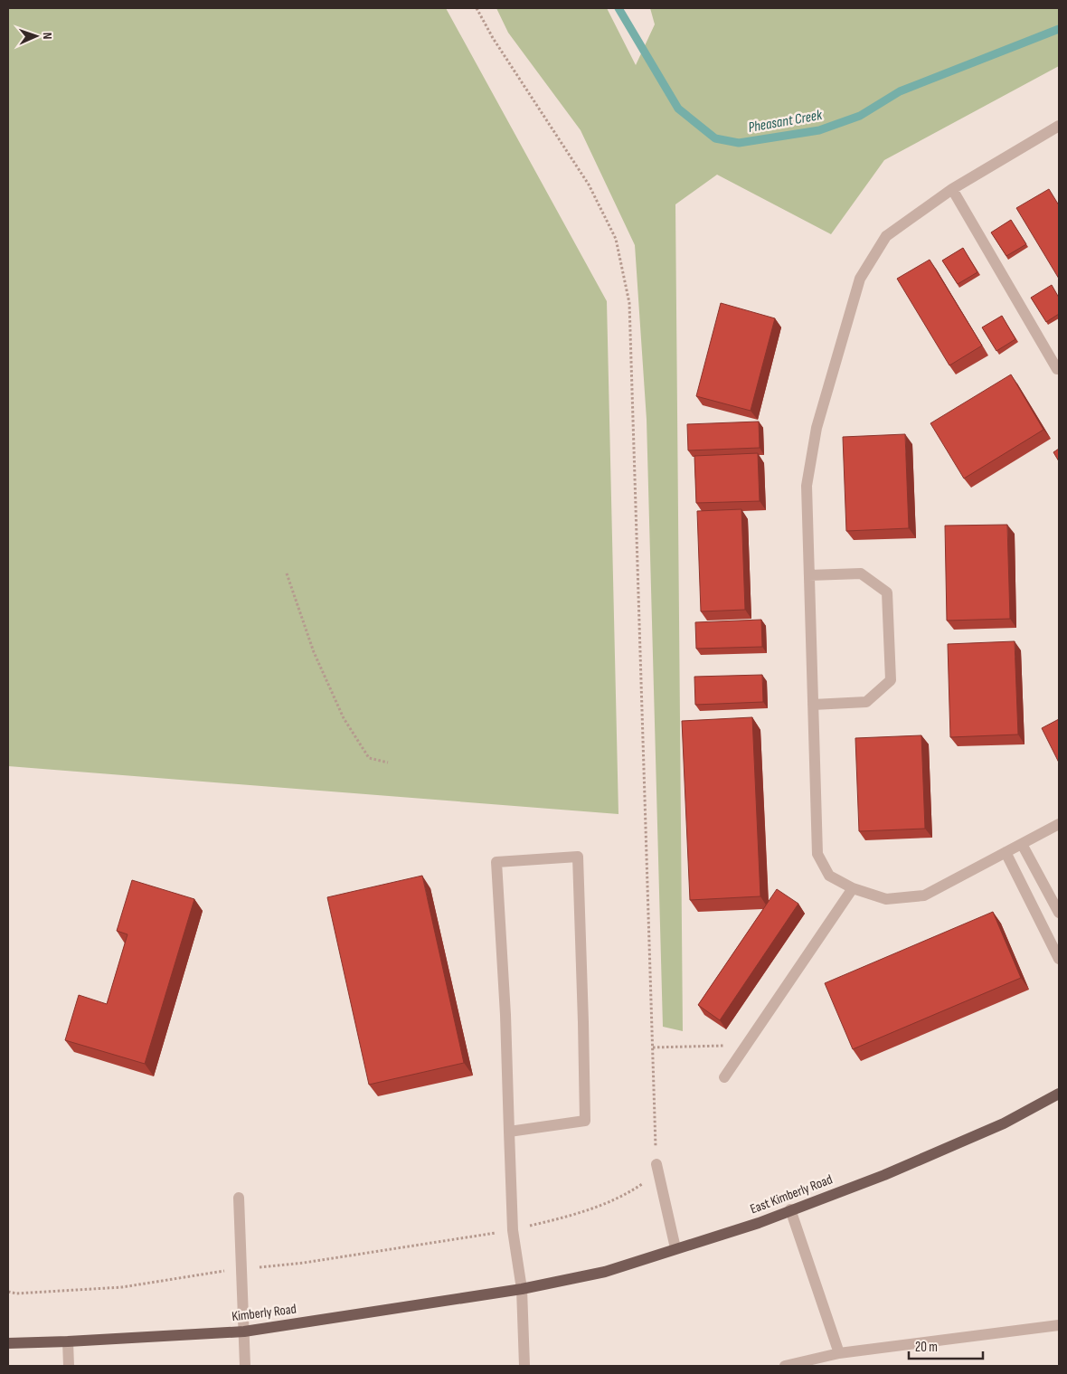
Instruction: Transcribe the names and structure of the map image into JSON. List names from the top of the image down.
{
  "streets": {
    "main road": ["East Kimberly Road", "Kimberly Road"]
  },
  "crossings": [
    ["East Kimberly Road", "Kimberly Road"]
  ],
  "water": ["Pheasant Creek"],
  "scale_bar": "20 m",
  "north": "right"
}
